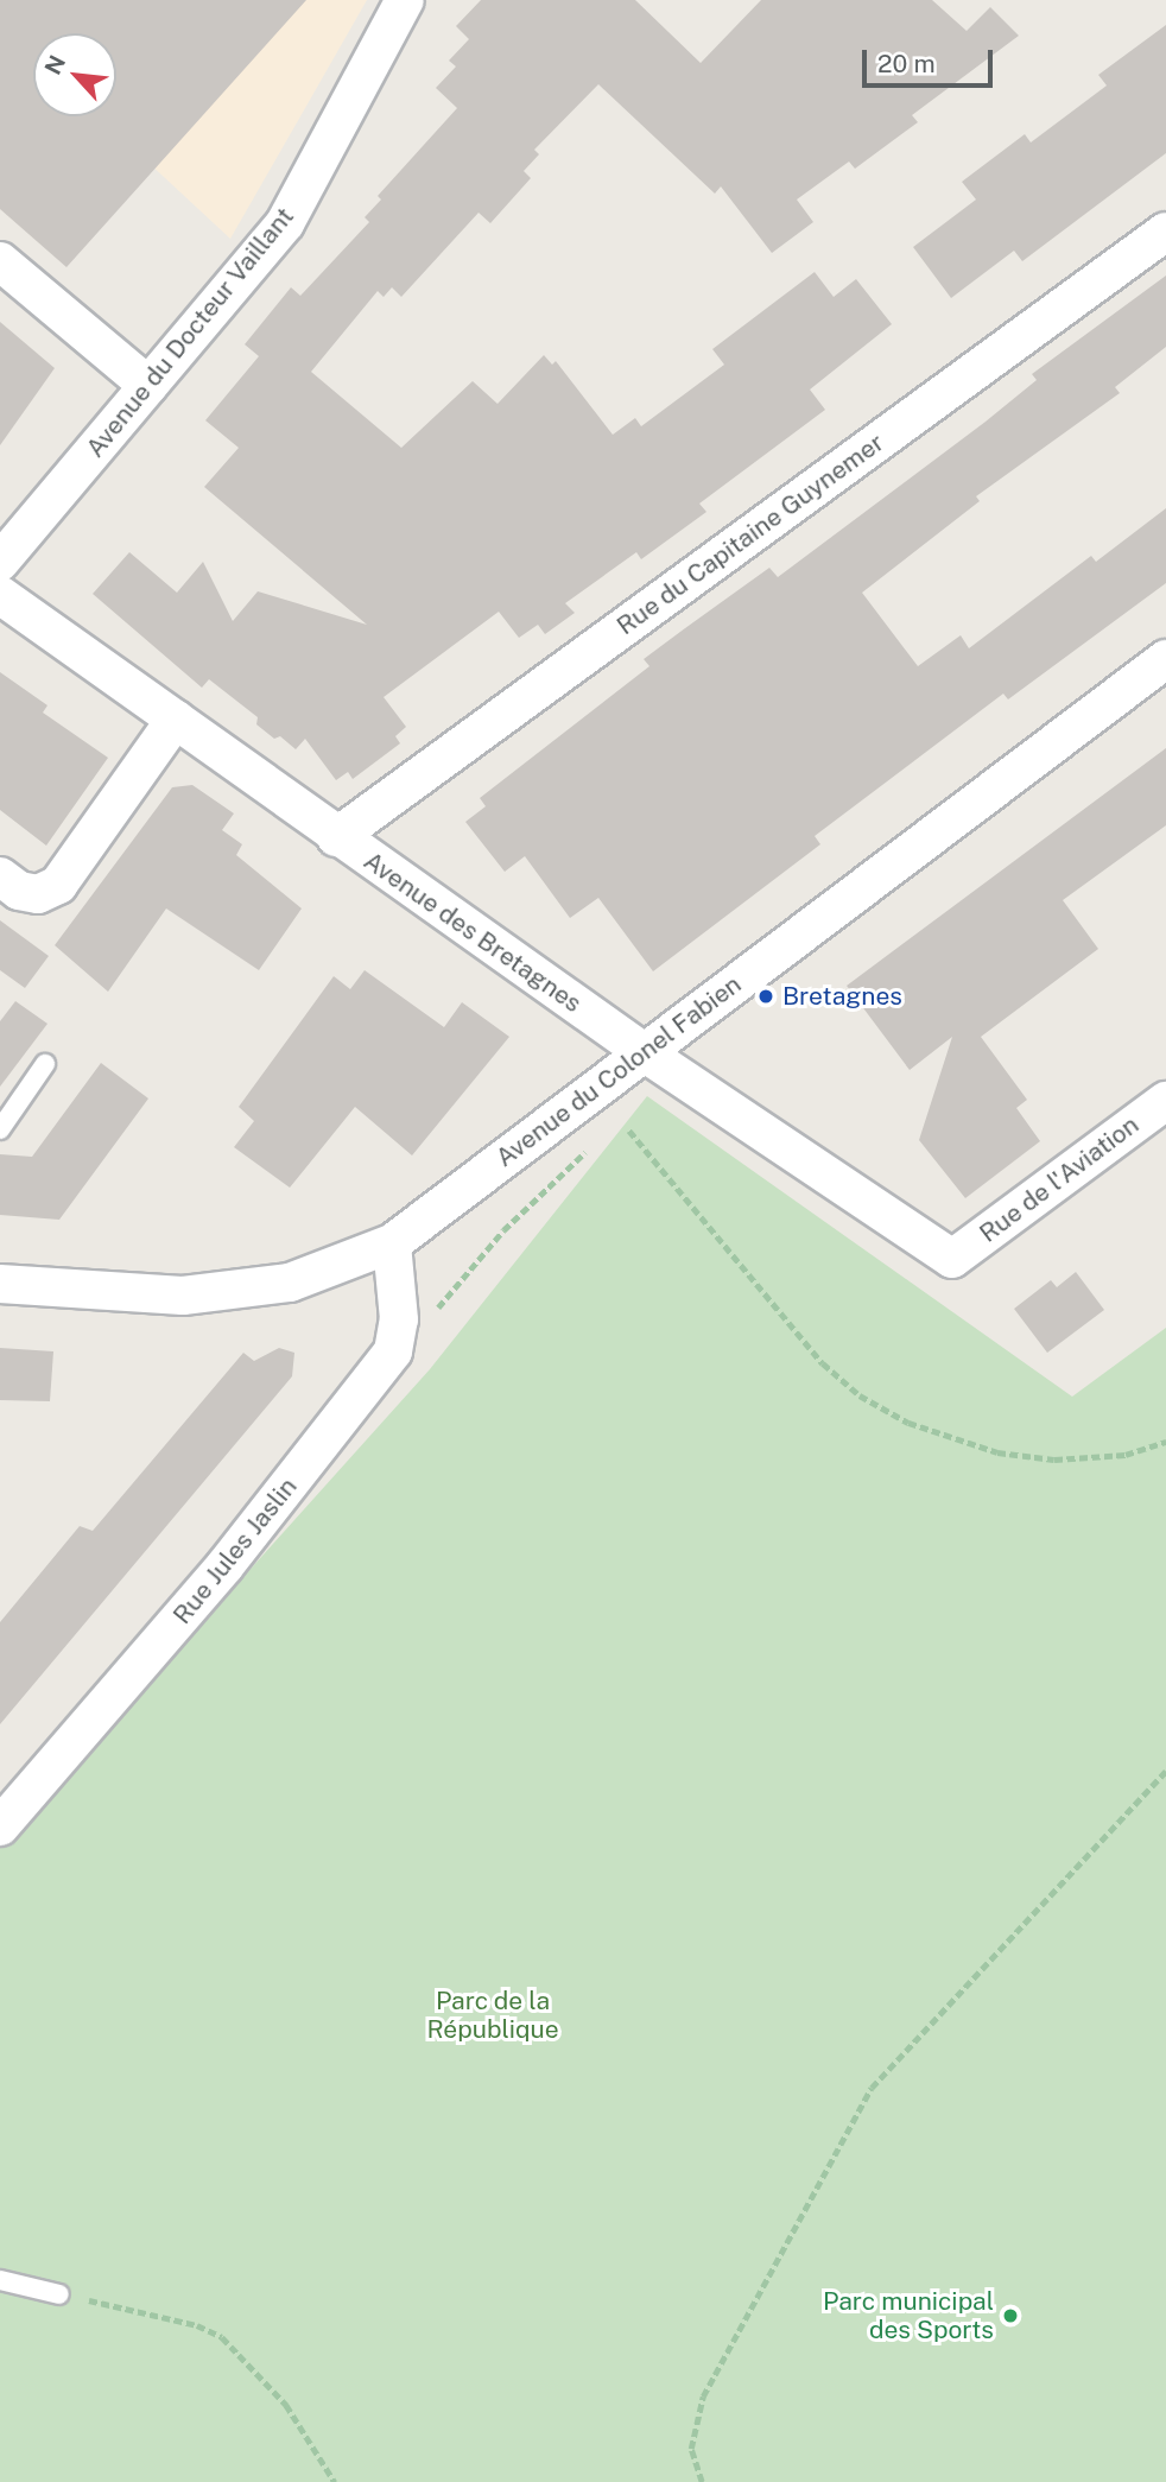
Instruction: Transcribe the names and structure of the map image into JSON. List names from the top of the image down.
{
  "streets": {
    "street": [
      "Avenue du Docteur Vaillant",
      "Rue du Capitaine Guynemer",
      "Avenue des Bretagnes",
      "Avenue du Colonel Fabien",
      "Rue de l'Aviation",
      "Rue Jules Jaslin"
    ]
  },
  "crossings": [
    ["Rue du Capitaine Guynemer", "Avenue des Bretagnes"],
    ["Avenue des Bretagnes", "Avenue du Colonel Fabien"],
    ["Avenue des Bretagnes", "Rue de l'Aviation"]
  ],
  "parks": ["Parc de la République"],
  "places": ["Bretagnes", "Parc municipal des Sports"],
  "scale_bar": "20 m",
  "north": "top left"
}
